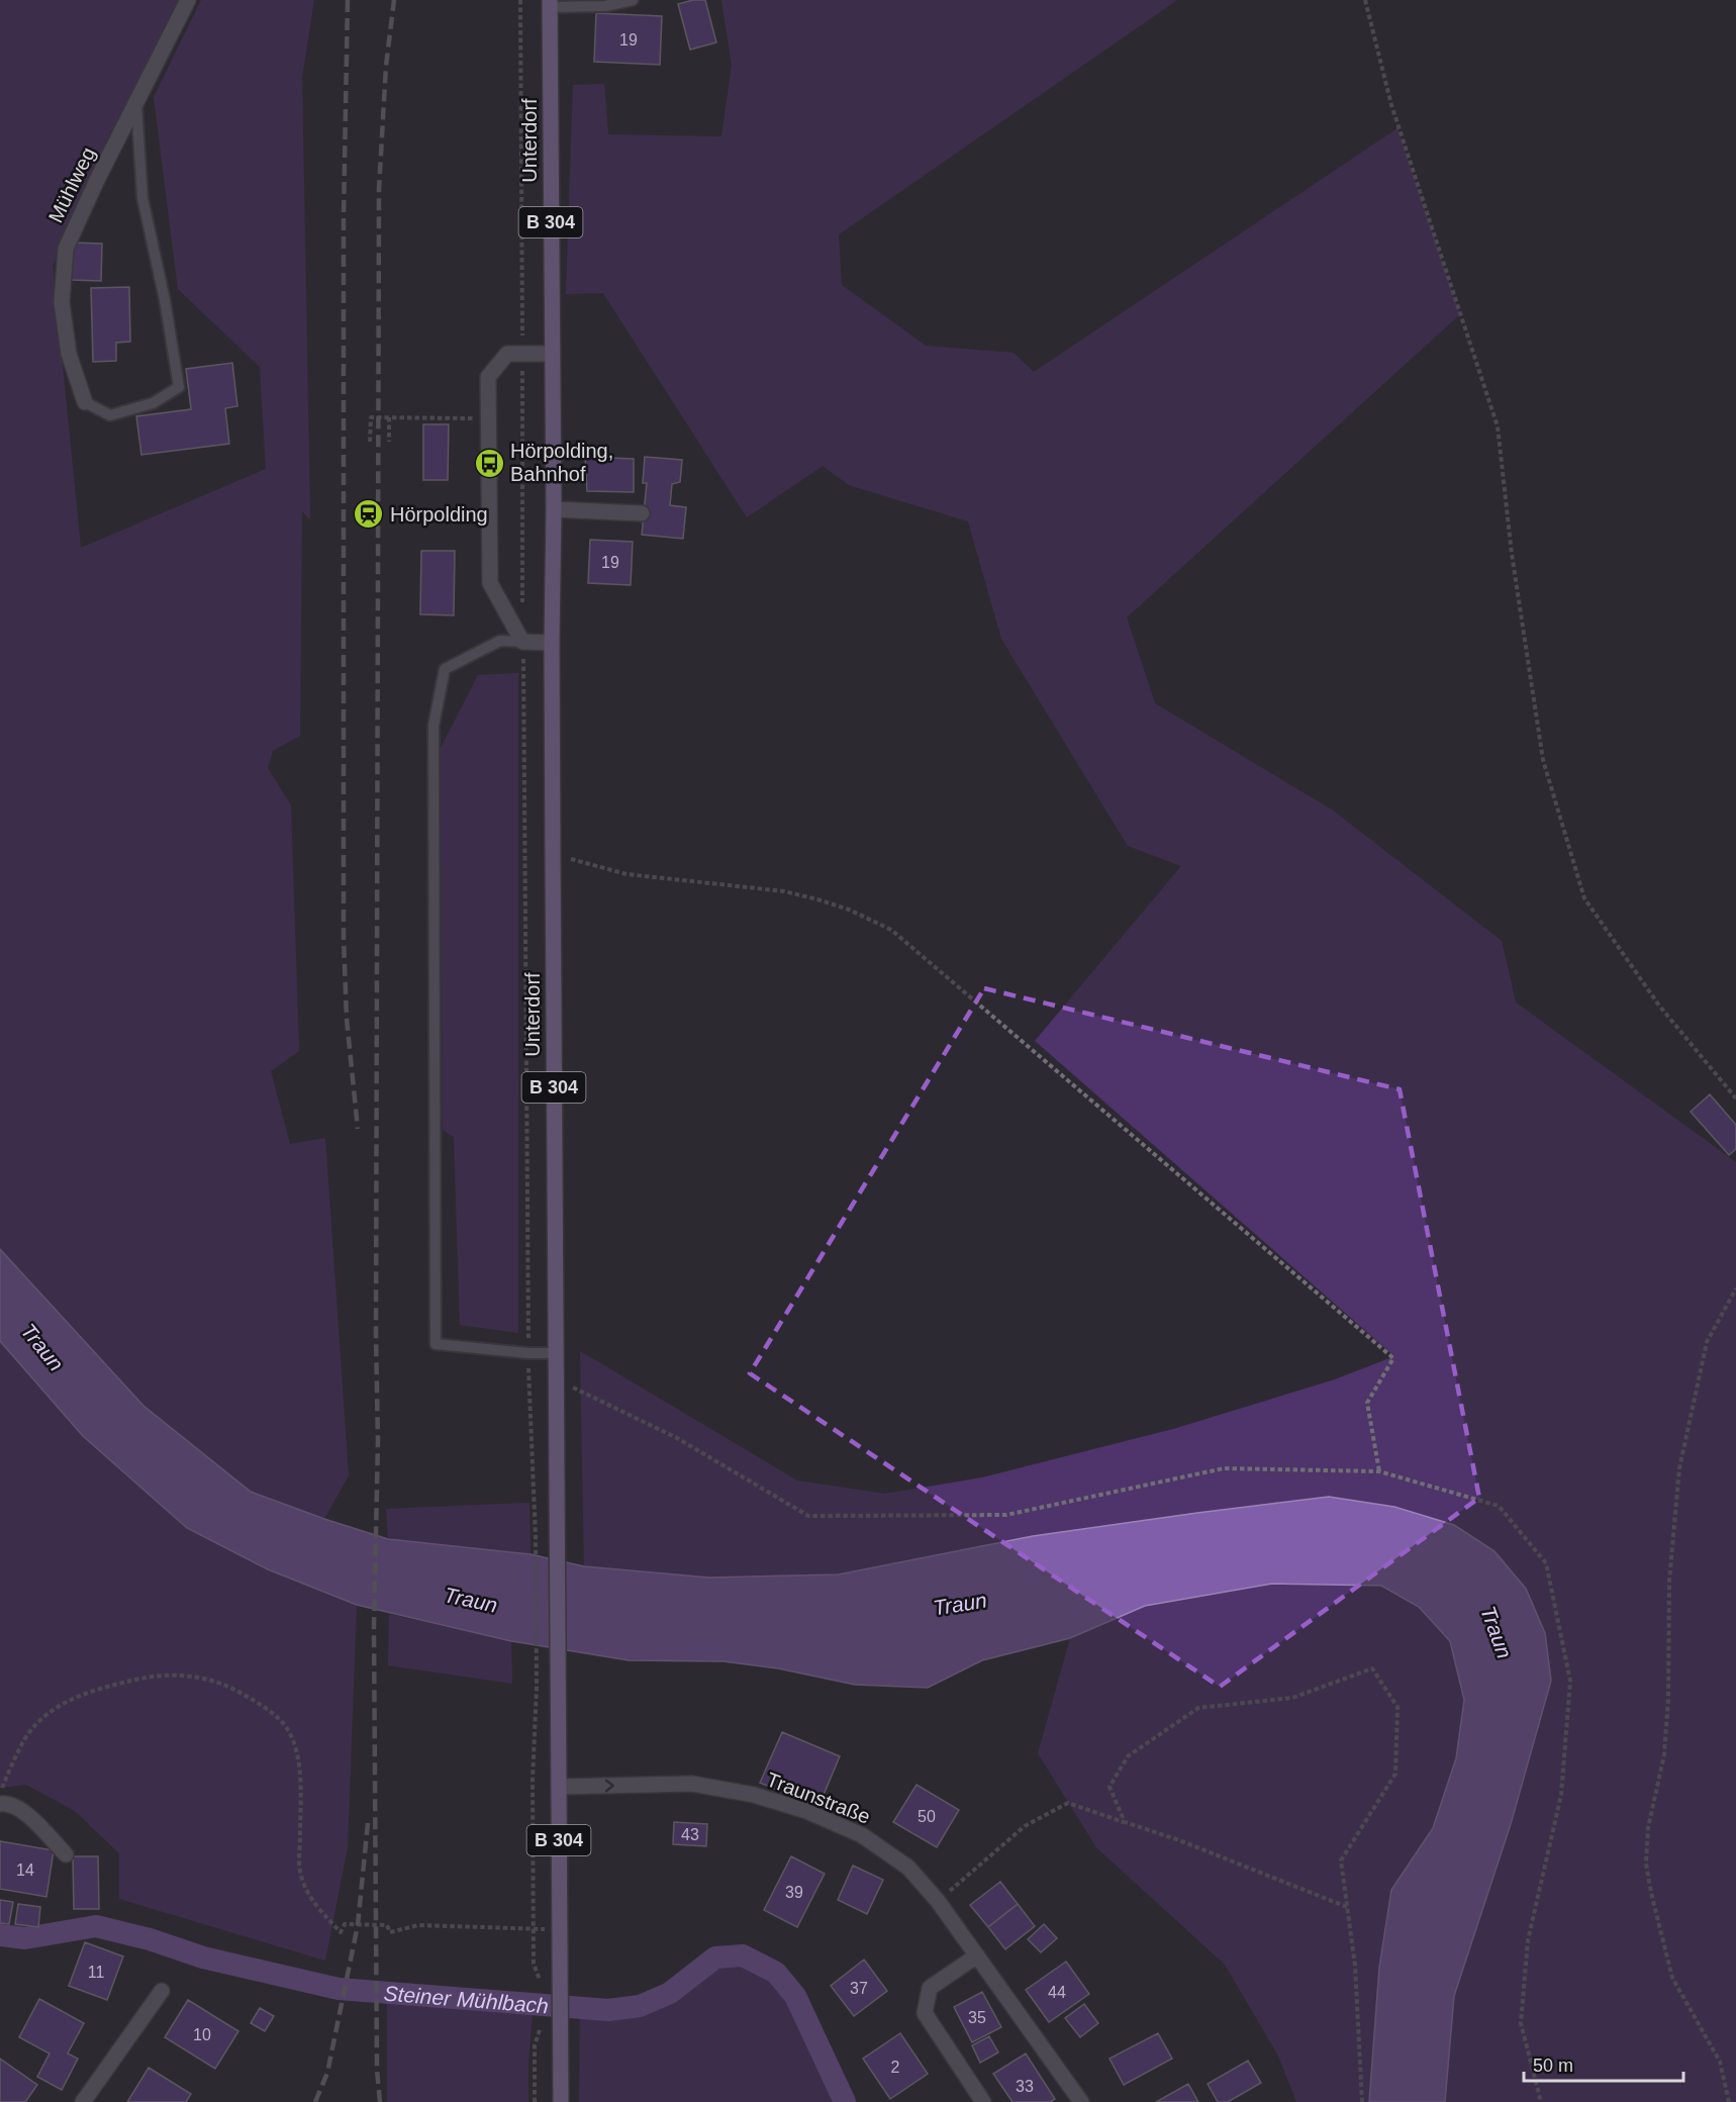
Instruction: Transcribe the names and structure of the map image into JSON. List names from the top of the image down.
{
  "streets": {
    "main road": ["Unterdorf", "B 304"],
    "street": ["Mühlweg", "Traunstraße"]
  },
  "crossings": [
    ["Unterdorf", "B 304"],
    ["Unterdorf", "Traunstraße"],
    ["B 304", "Traunstraße"]
  ],
  "one_way": ["Traunstraße"],
  "water": ["Traun", "Steiner Mühlbach"],
  "places": {
    "bus stop": ["Hörpolding, Bahnhof"],
    "station": ["Hörpolding"]
  },
  "house_numbers": [
    "19",
    "19",
    "50",
    "43",
    "14",
    "39",
    "11",
    "37",
    "44",
    "35",
    "10",
    "2",
    "33"
  ],
  "scale_bar": "50 m"
}
